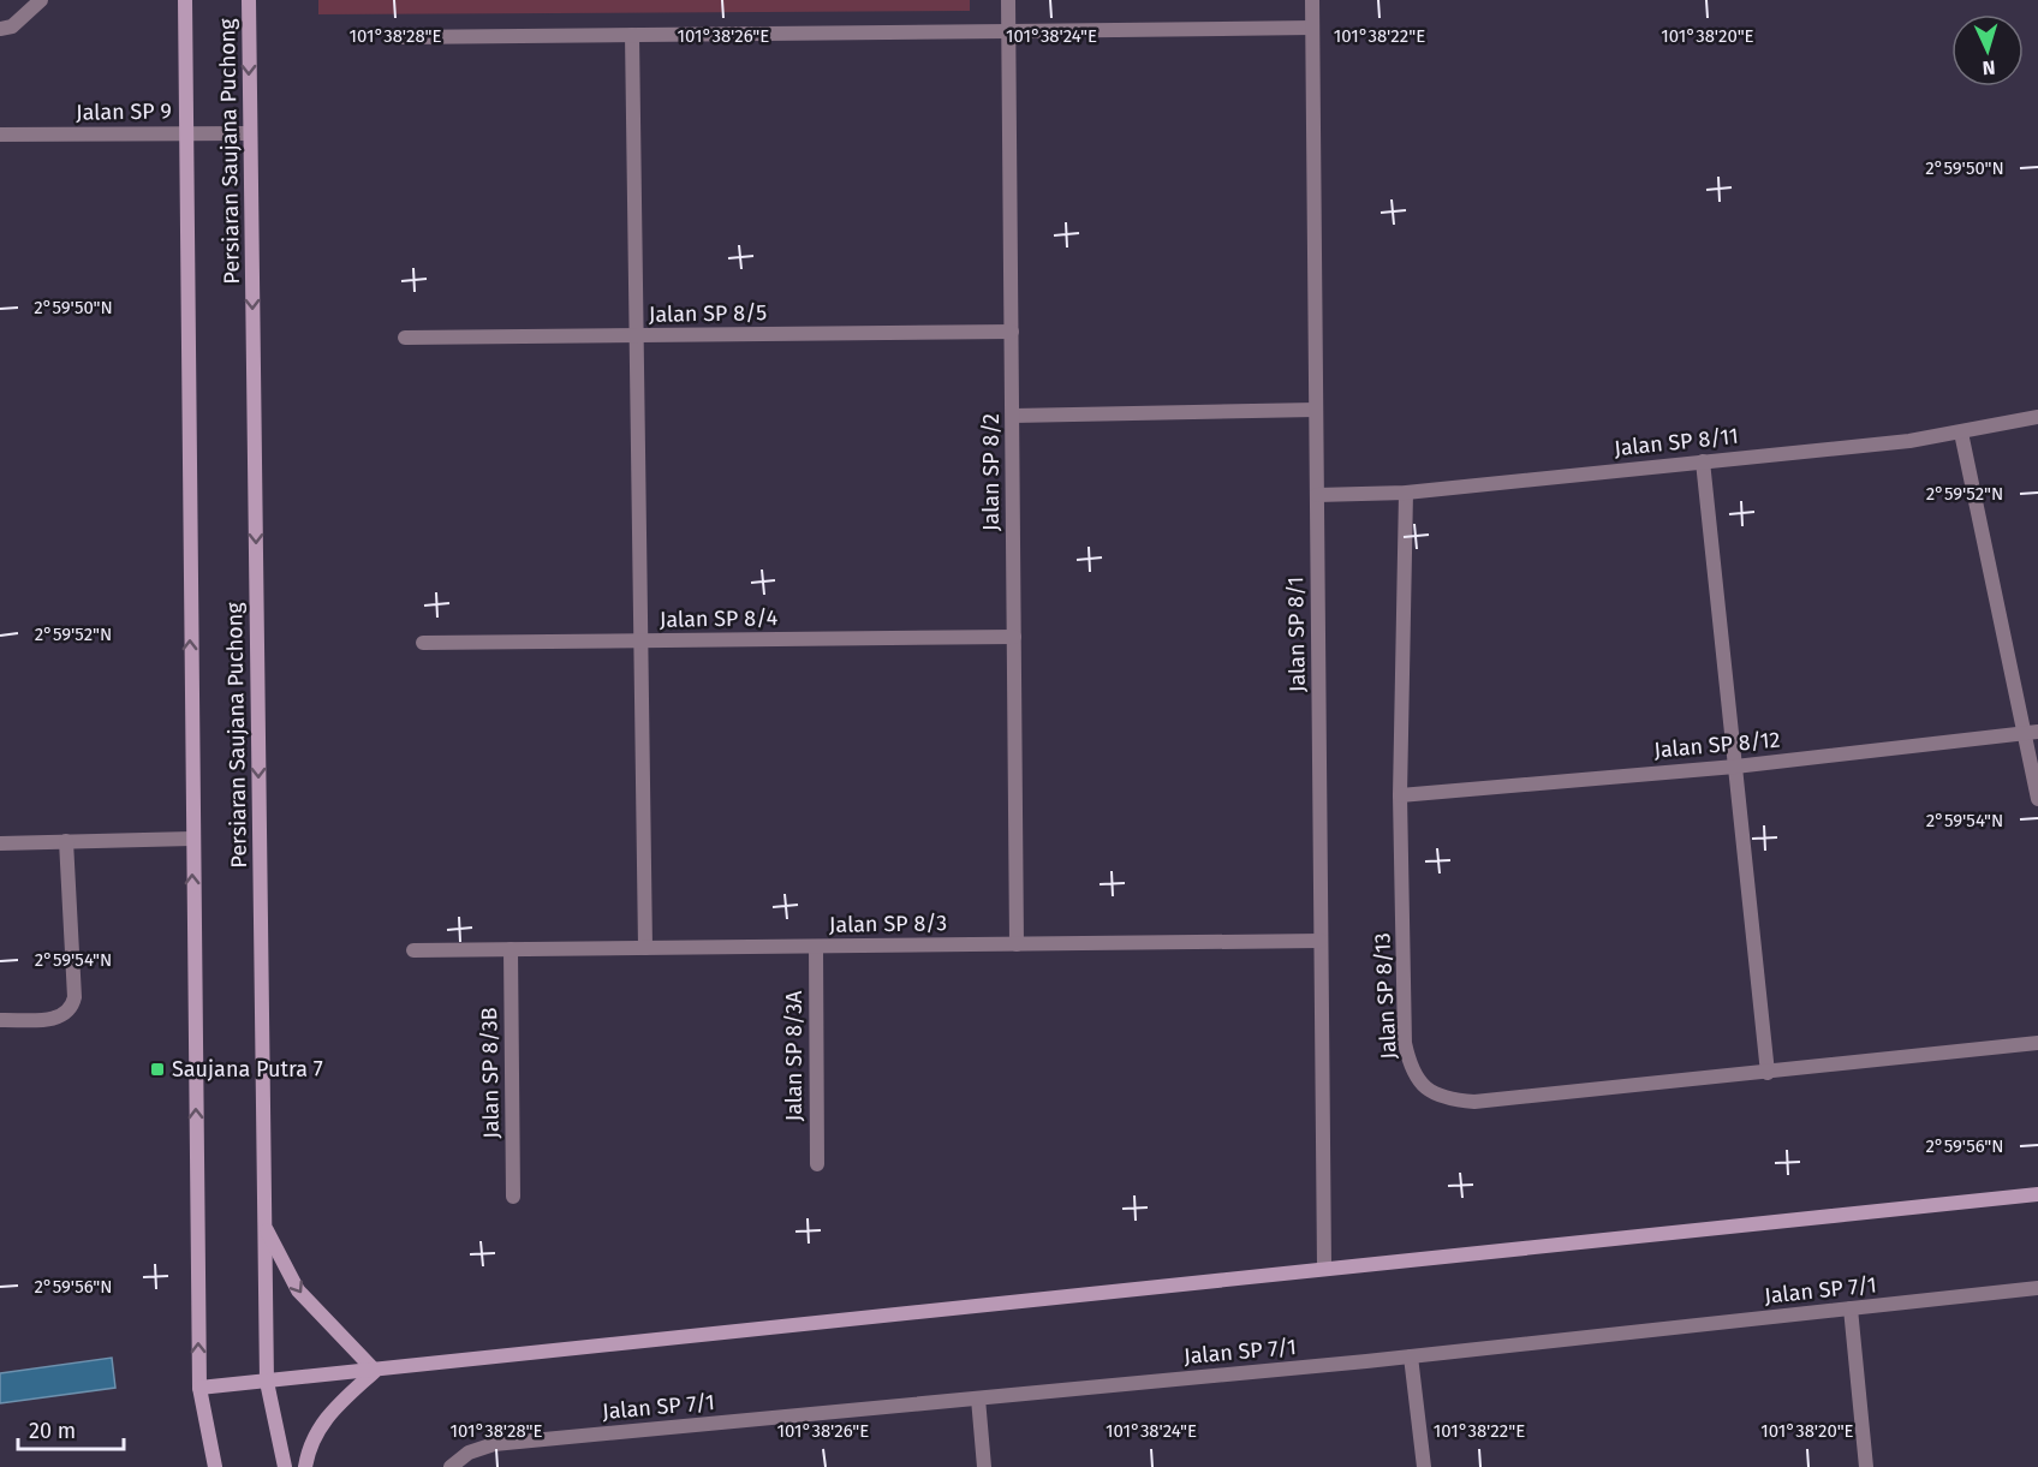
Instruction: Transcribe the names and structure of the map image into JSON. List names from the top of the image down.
{
  "streets": {
    "street": [
      "Jalan SP 9",
      "Persiaran Saujana Puchong",
      "Jalan SP 8/5",
      "Jalan SP 8/11",
      "Jalan SP 8/2",
      "Jalan SP 8/4",
      "Jalan SP 8/1",
      "Jalan SP 8/12",
      "Jalan SP 8/3",
      "Jalan SP 8/13",
      "Jalan SP 8/3A",
      "Jalan SP 8/3B",
      "Jalan SP 7/1"
    ]
  },
  "crossings": [
    ["Jalan SP 9", "Persiaran Saujana Puchong"],
    ["Jalan SP 8/5", "Jalan SP 8/2"],
    ["Jalan SP 8/11", "Jalan SP 8/1"],
    ["Jalan SP 8/11", "Jalan SP 8/13"],
    ["Jalan SP 8/2", "Jalan SP 8/4"],
    ["Jalan SP 8/2", "Jalan SP 8/3"],
    ["Jalan SP 8/1", "Jalan SP 8/3"],
    ["Jalan SP 8/12", "Jalan SP 8/13"],
    ["Jalan SP 8/3", "Jalan SP 8/3A"],
    ["Jalan SP 8/3", "Jalan SP 8/3B"]
  ],
  "places": {
    "transit": ["Saujana Putra 7"]
  },
  "scale_bar": "20 m",
  "north": "bottom",
  "coordinates": [
    "101°38'28\"E",
    "101°38'26\"E",
    "101°38'24\"E",
    "101°38'22\"E",
    "101°38'20\"E",
    "2°59'50\"N",
    "2°59'52\"N",
    "2°59'54\"N",
    "2°59'56\"N"
  ]
}
